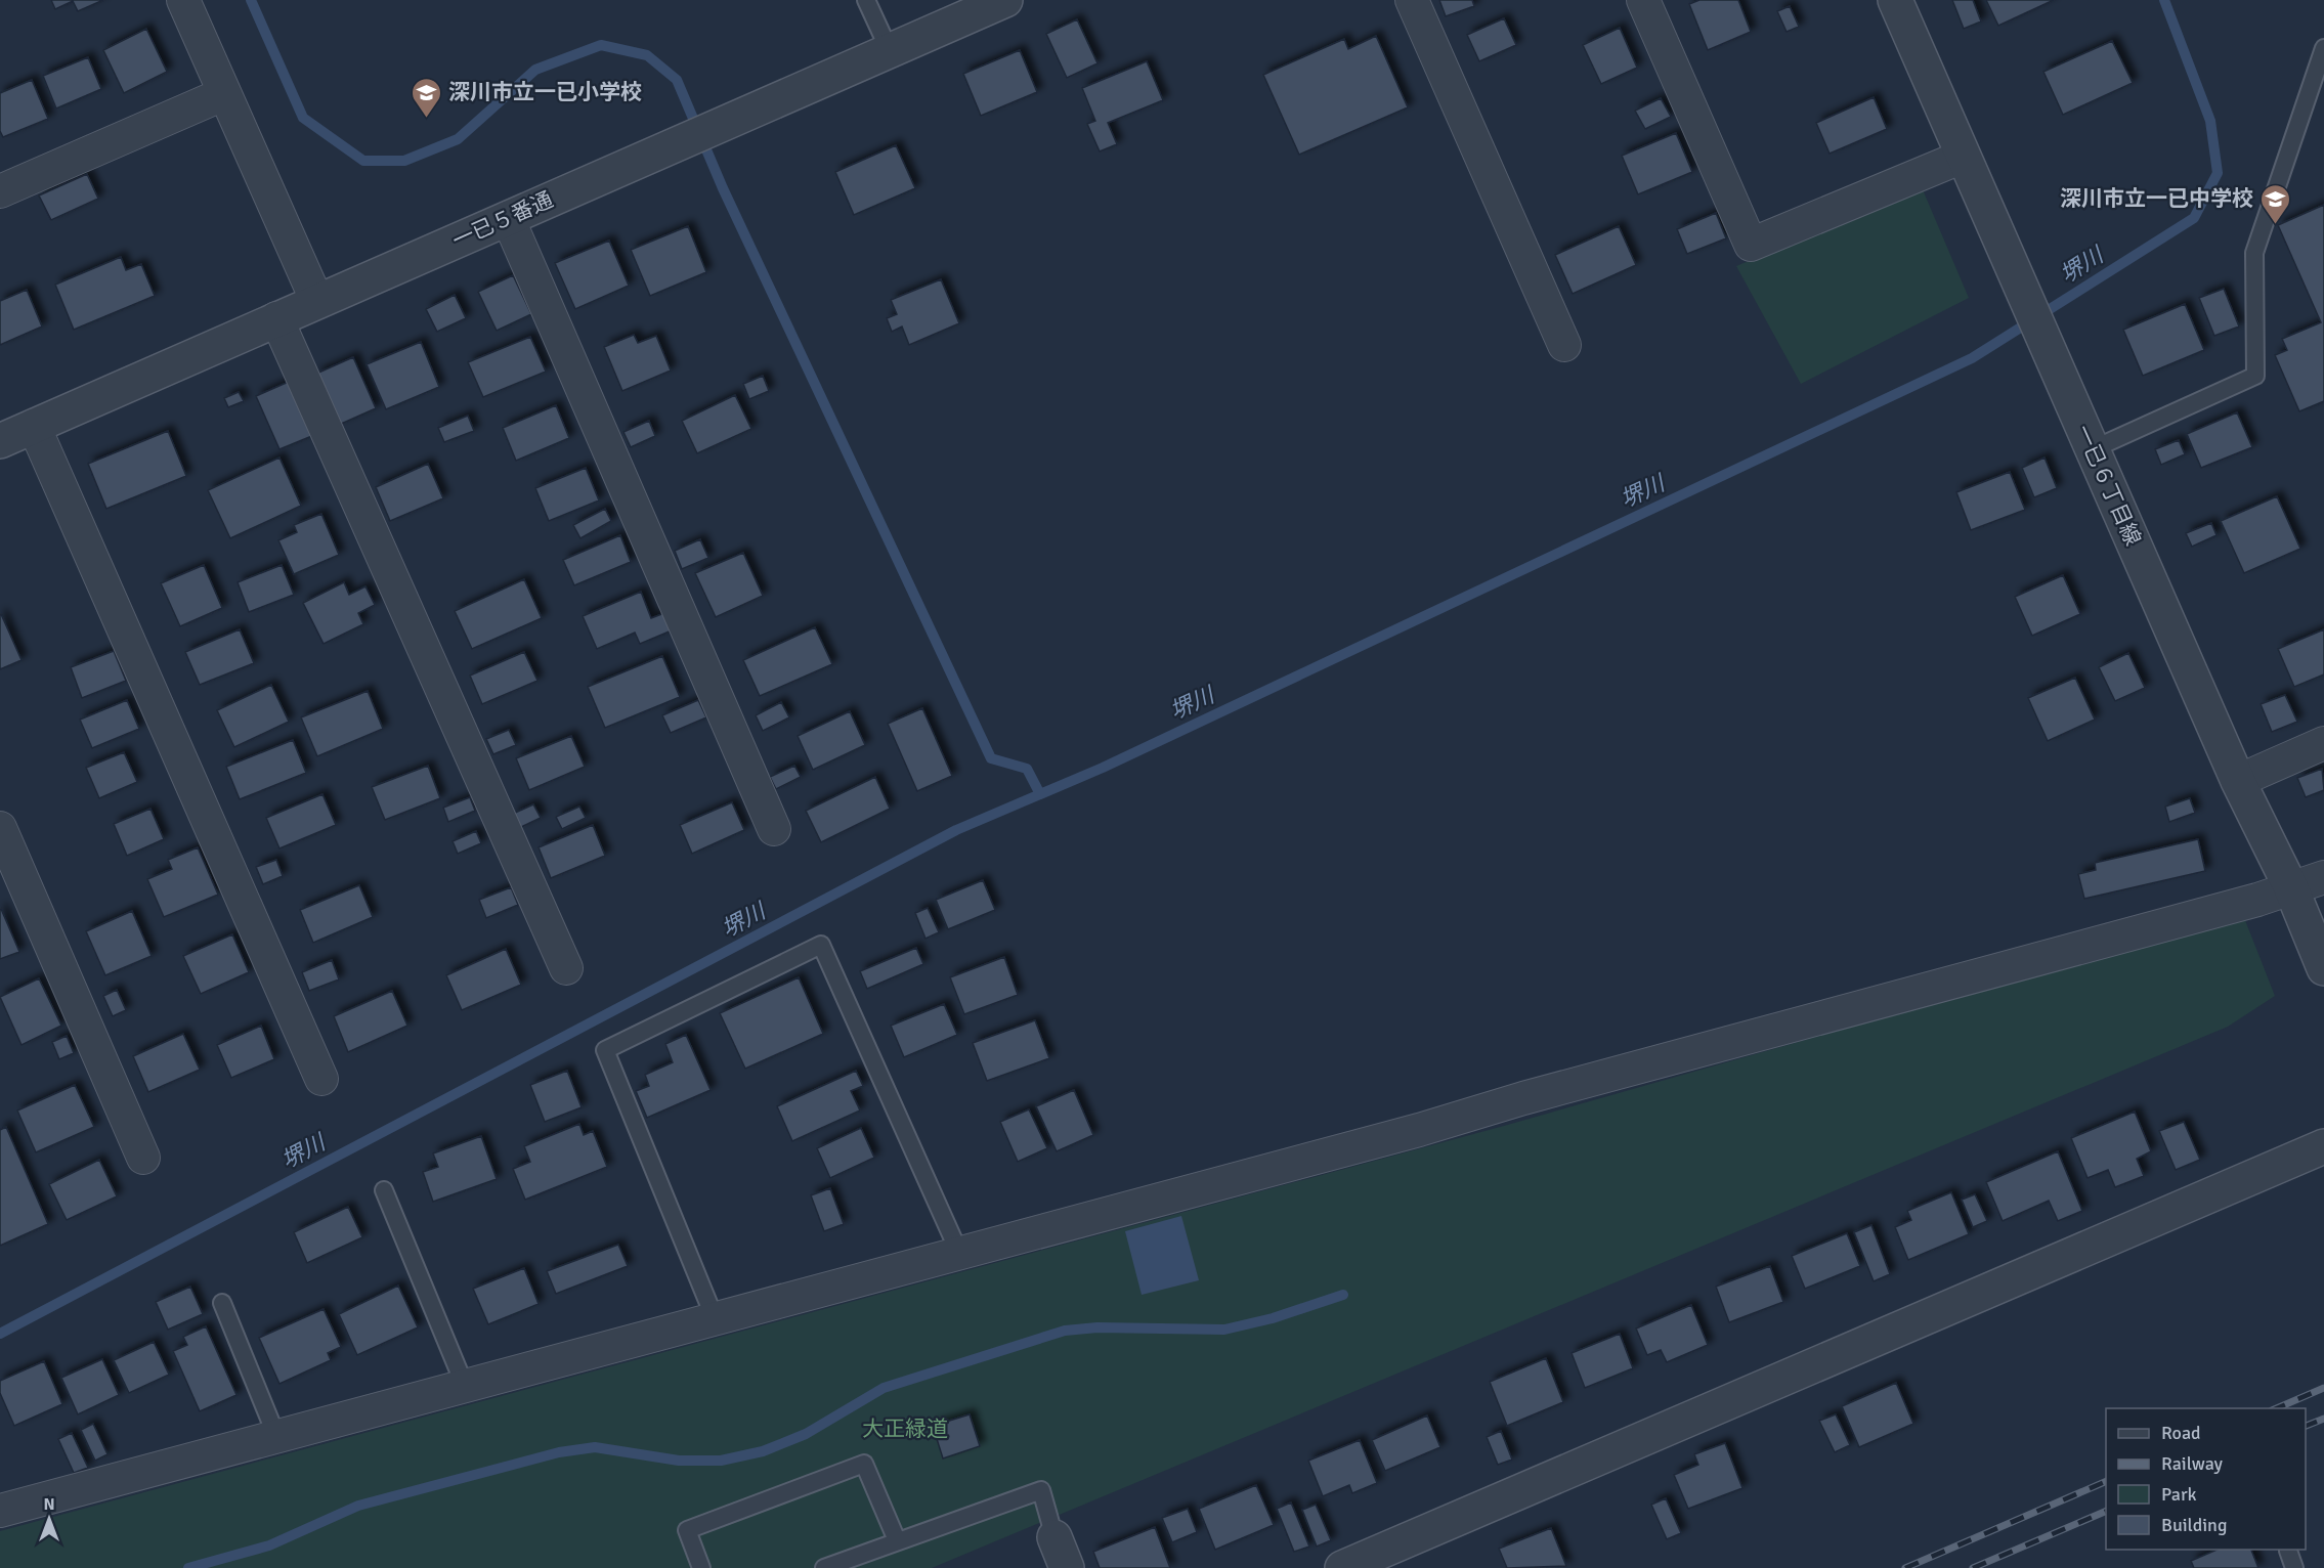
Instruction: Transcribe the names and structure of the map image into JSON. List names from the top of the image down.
{
  "streets": {
    "street": ["一已５番通", "一已６丁目線"]
  },
  "water": ["堺川"],
  "parks": ["大正緑道"],
  "places": {
    "school or university": ["深川市立一已小学校", "深川市立一已中学校"]
  },
  "legend": [
    "Road",
    "Railway",
    "Park",
    "Building"
  ],
  "north": "top"
}
